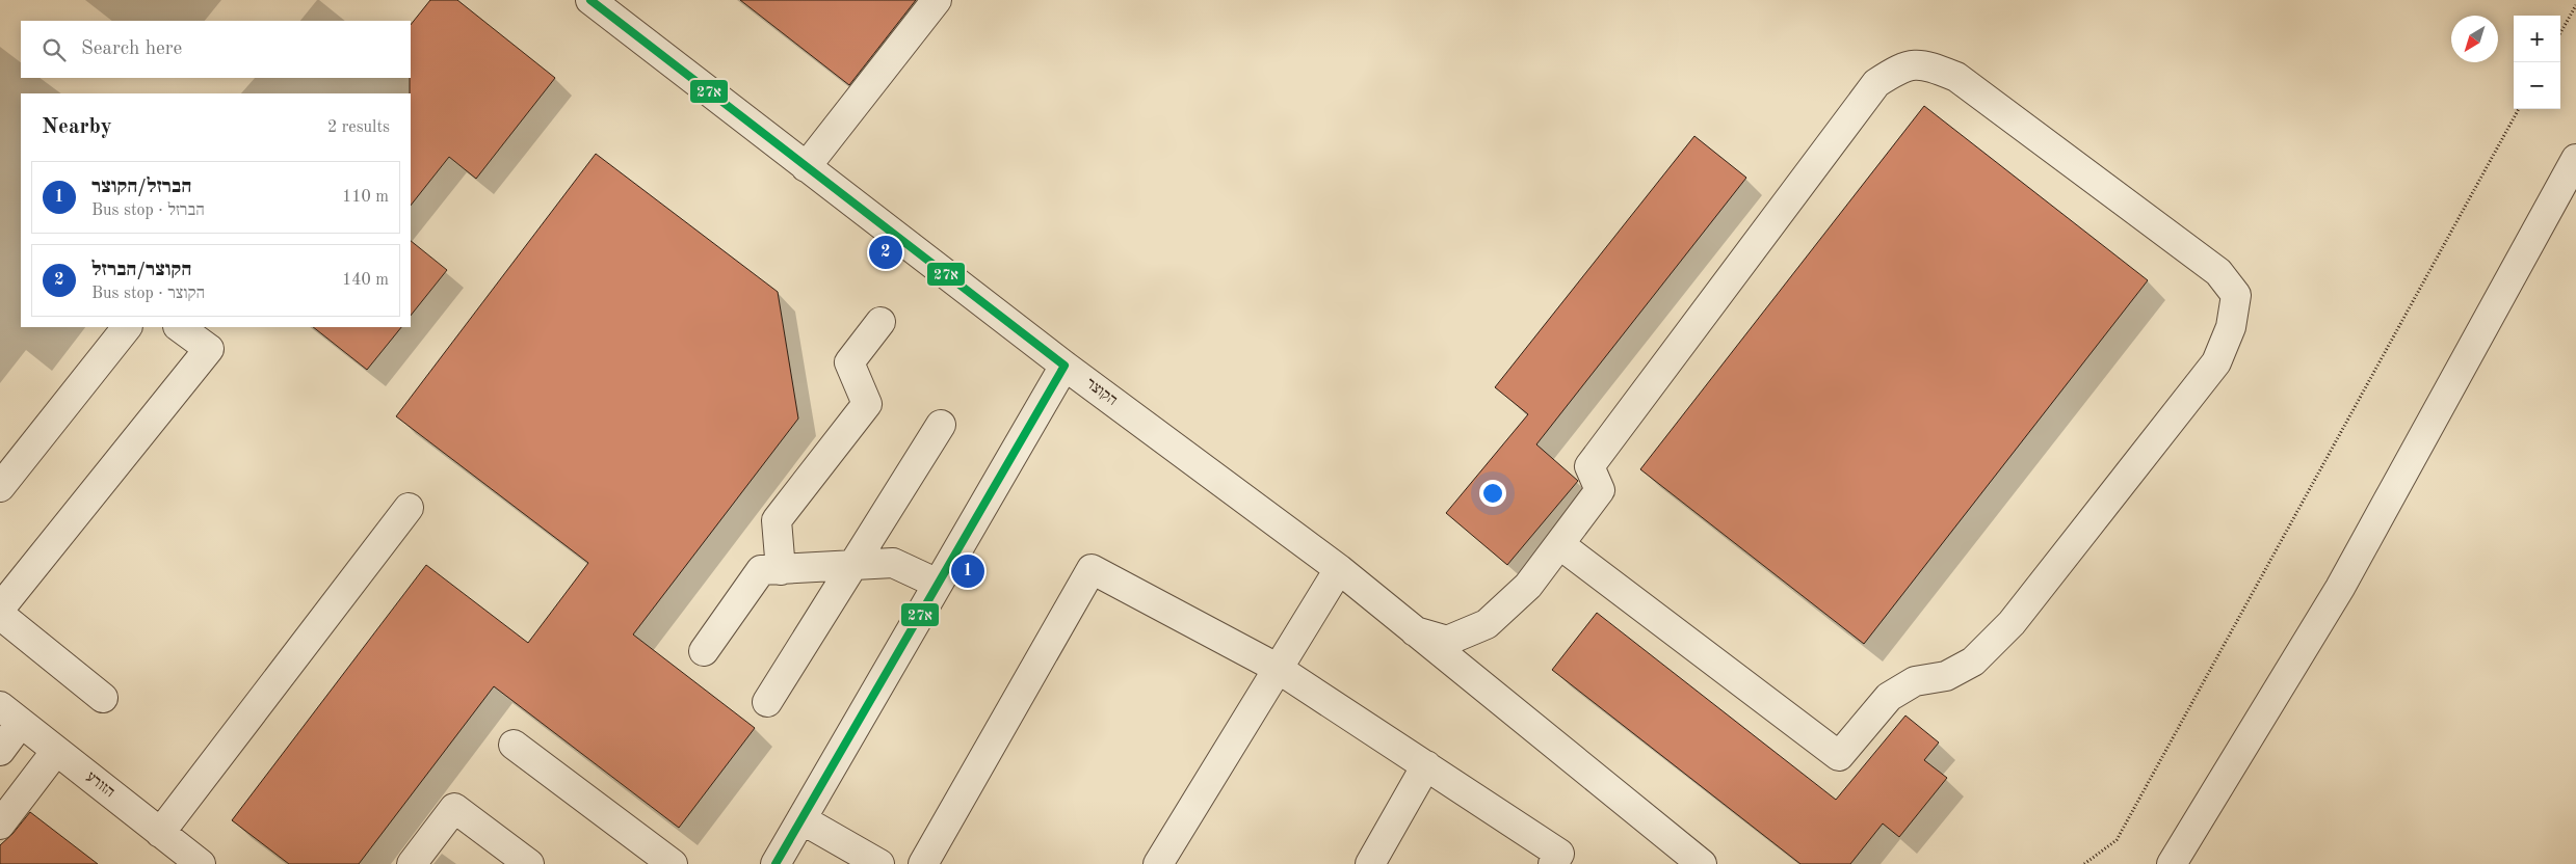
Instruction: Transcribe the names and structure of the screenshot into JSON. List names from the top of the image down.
{
  "streets": {
    "street": ["הקוצר", "הזורע"]
  },
  "lines": ["transit line 27א"],
  "north": "bottom left",
  "page": {
    "map_buttons": ["+", "−"],
    "search": "Search here",
    "heading": ["Nearby", "2 results"],
    "list": [
      {
        "mark": "1",
        "name": "הברזל/הקוצר",
        "note": "Bus stop · הברזל",
        "value": "110 m"
      },
      {
        "mark": "2",
        "name": "הקוצר/הברזל",
        "note": "Bus stop · הקוצר",
        "value": "140 m"
      }
    ],
    "pins": ["2", "1"]
  }
}
